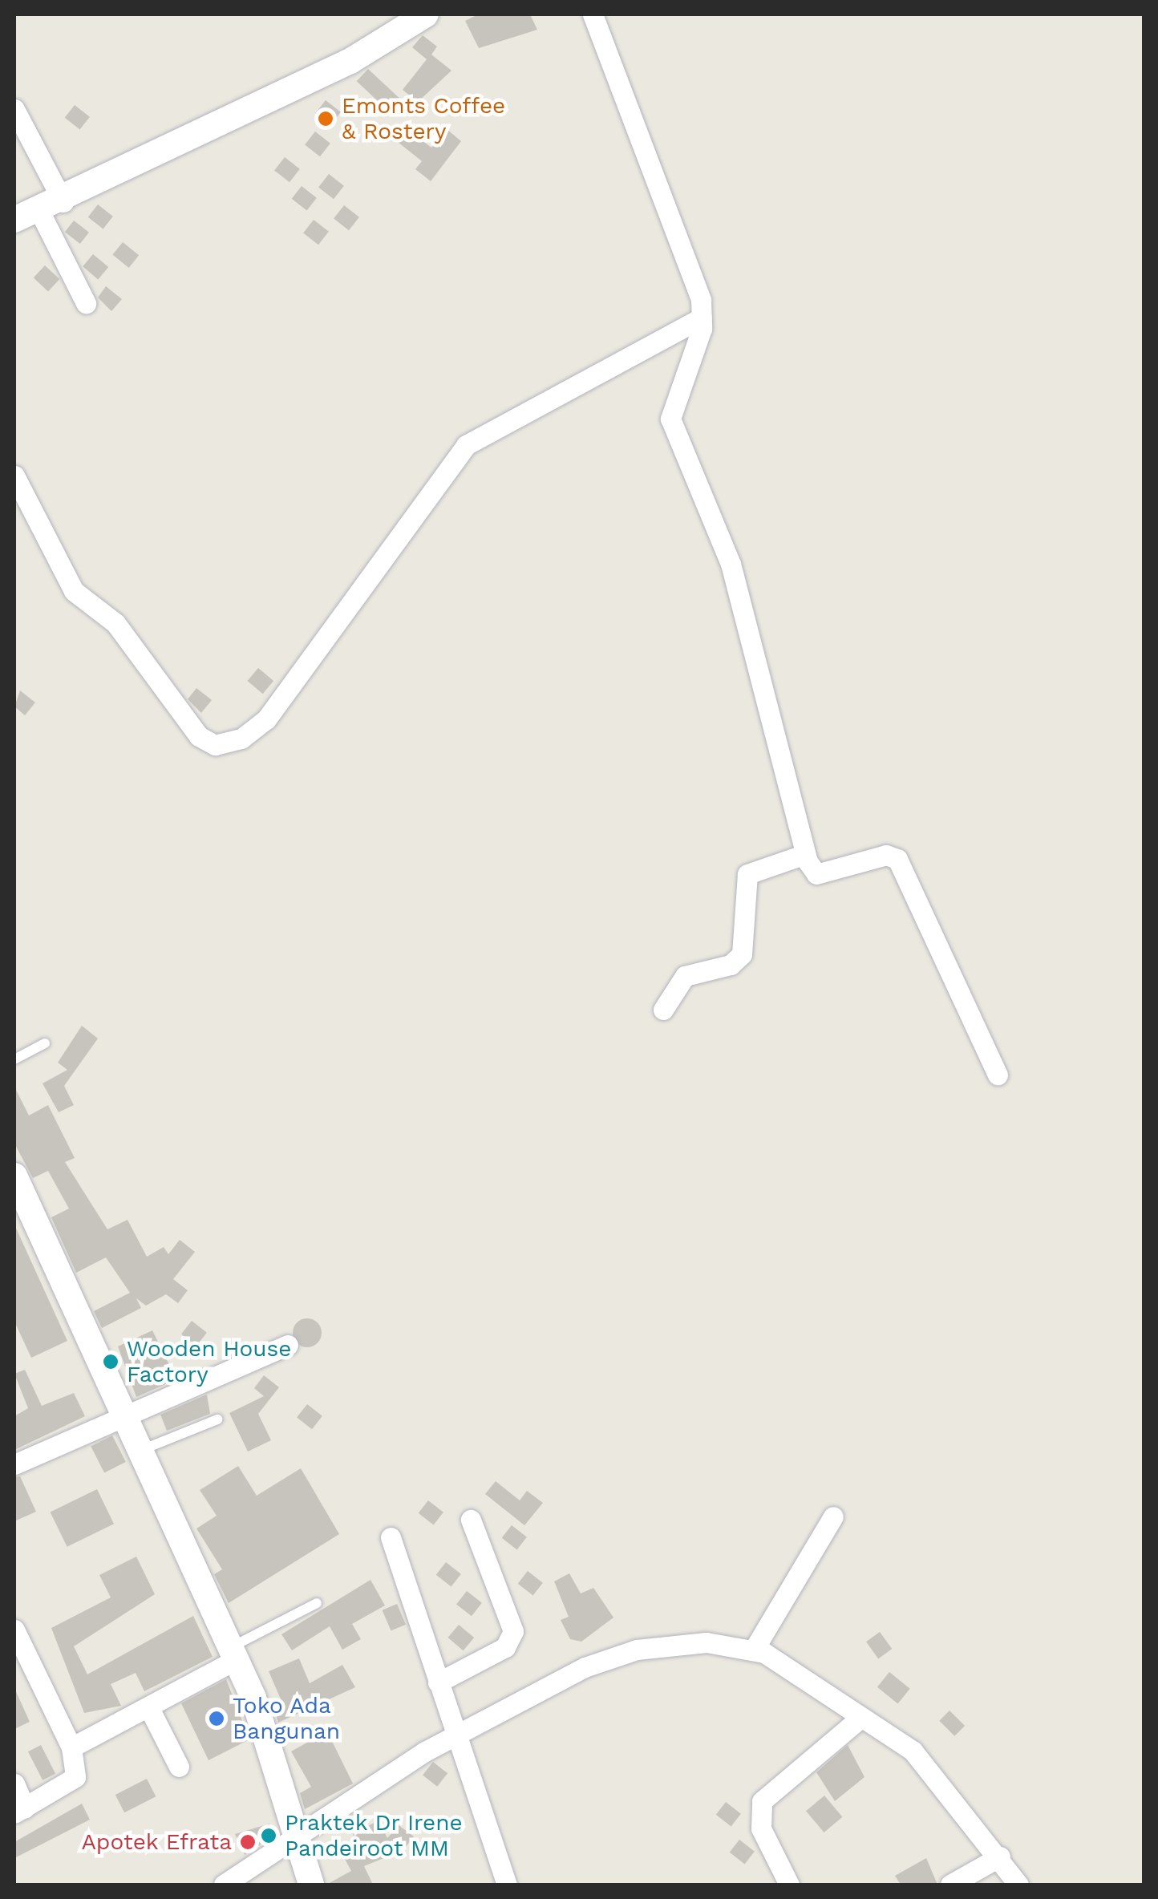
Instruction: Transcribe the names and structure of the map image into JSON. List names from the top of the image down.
{
  "places": [
    "Emonts Coffee & Rostery",
    "Wooden House Factory",
    "Toko Ada Bangunan",
    "Praktek Dr Irene Pandeiroot MM",
    "Apotek Efrata"
  ]
}
